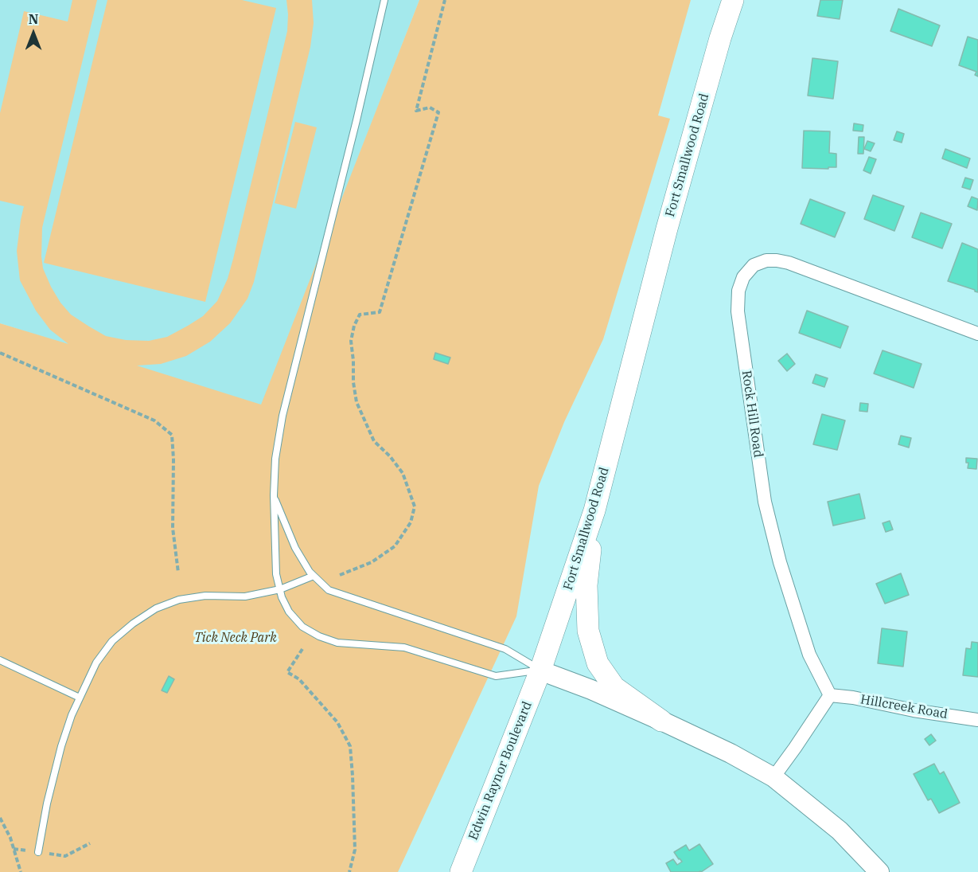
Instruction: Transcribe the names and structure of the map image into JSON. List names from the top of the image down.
{
  "streets": {
    "main road": ["Fort Smallwood Road", "Edwin Raynor Boulevard"],
    "street": ["Rock Hill Road", "Hillcreek Road"]
  },
  "crossings": [
    ["Fort Smallwood Road", "Edwin Raynor Boulevard"],
    ["Rock Hill Road", "Hillcreek Road"]
  ],
  "parks": ["Tick Neck Park"],
  "north": "top"
}
